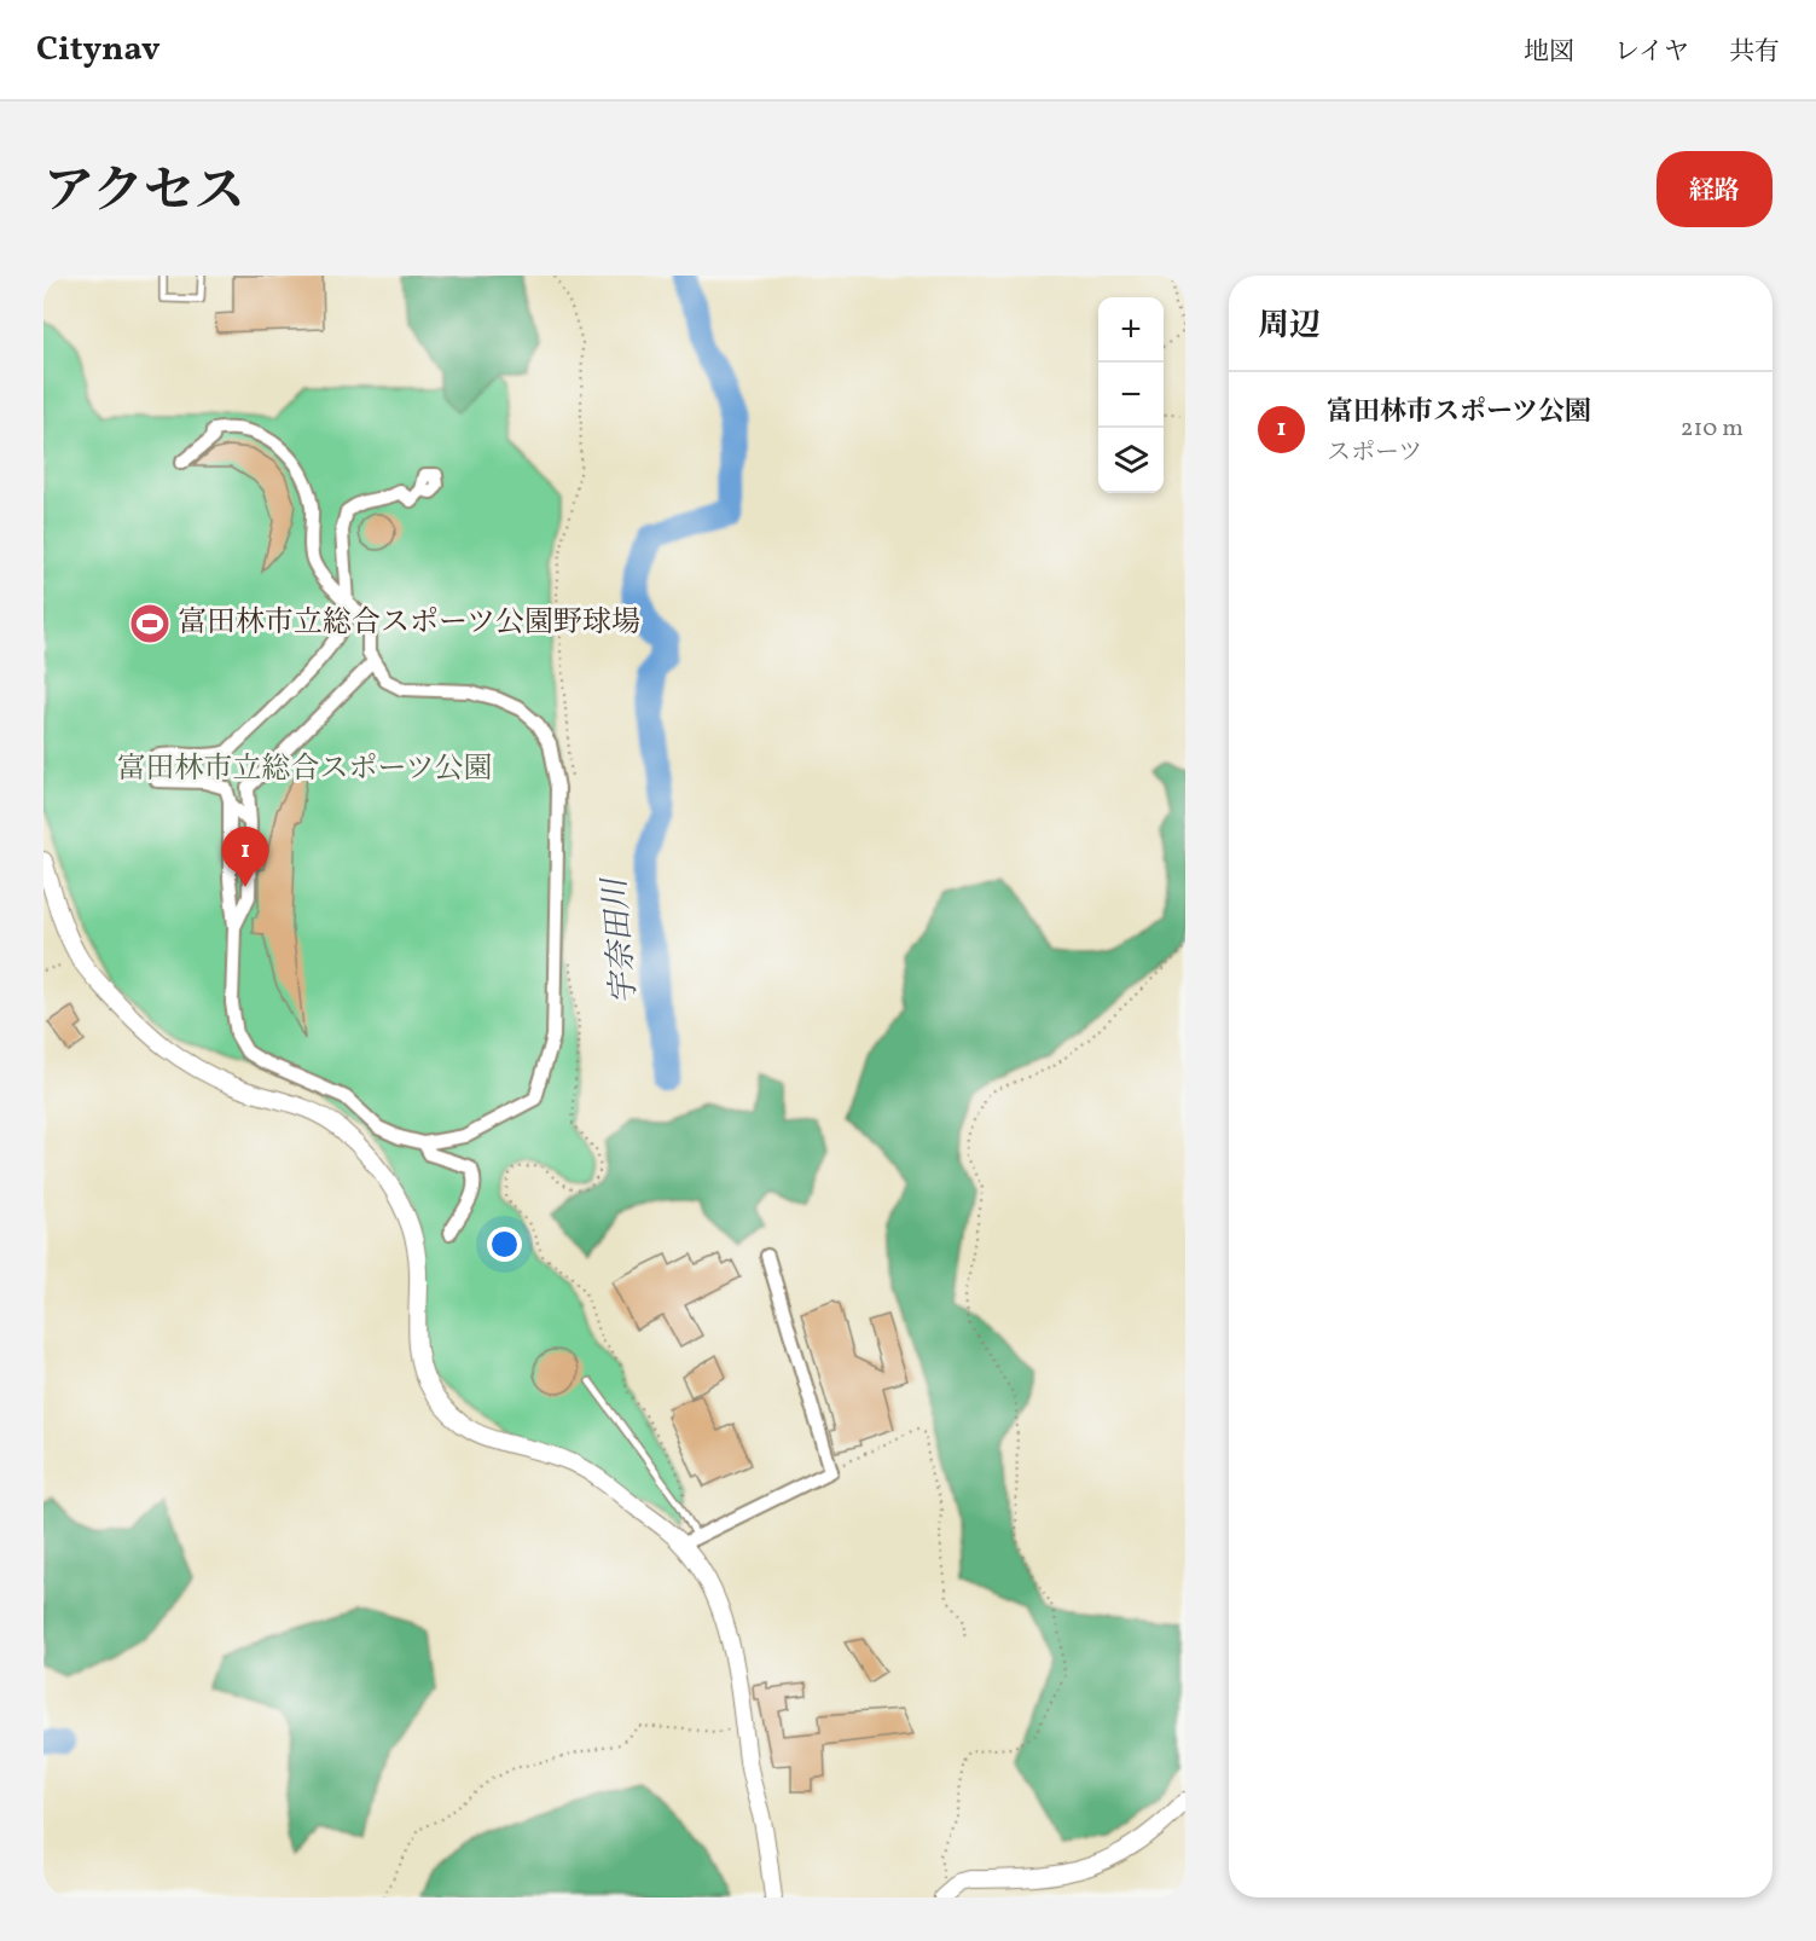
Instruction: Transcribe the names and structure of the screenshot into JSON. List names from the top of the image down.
{
  "water": ["宇奈田川"],
  "parks": ["富田林市立総合スポーツ公園"],
  "places": {
    "sports": ["富田林市立総合スポーツ公園野球場"]
  },
  "page": {
    "header": "Citynav",
    "nav": ["地図", "レイヤ", "共有"],
    "title": "アクセス",
    "buttons": "経路",
    "heading": "周辺",
    "map_buttons": ["+", "−"],
    "list": [
      {
        "mark": "1",
        "name": "富田林市スポーツ公園",
        "note": "スポーツ",
        "value": "210 m"
      }
    ],
    "pins": "1"
  }
}
